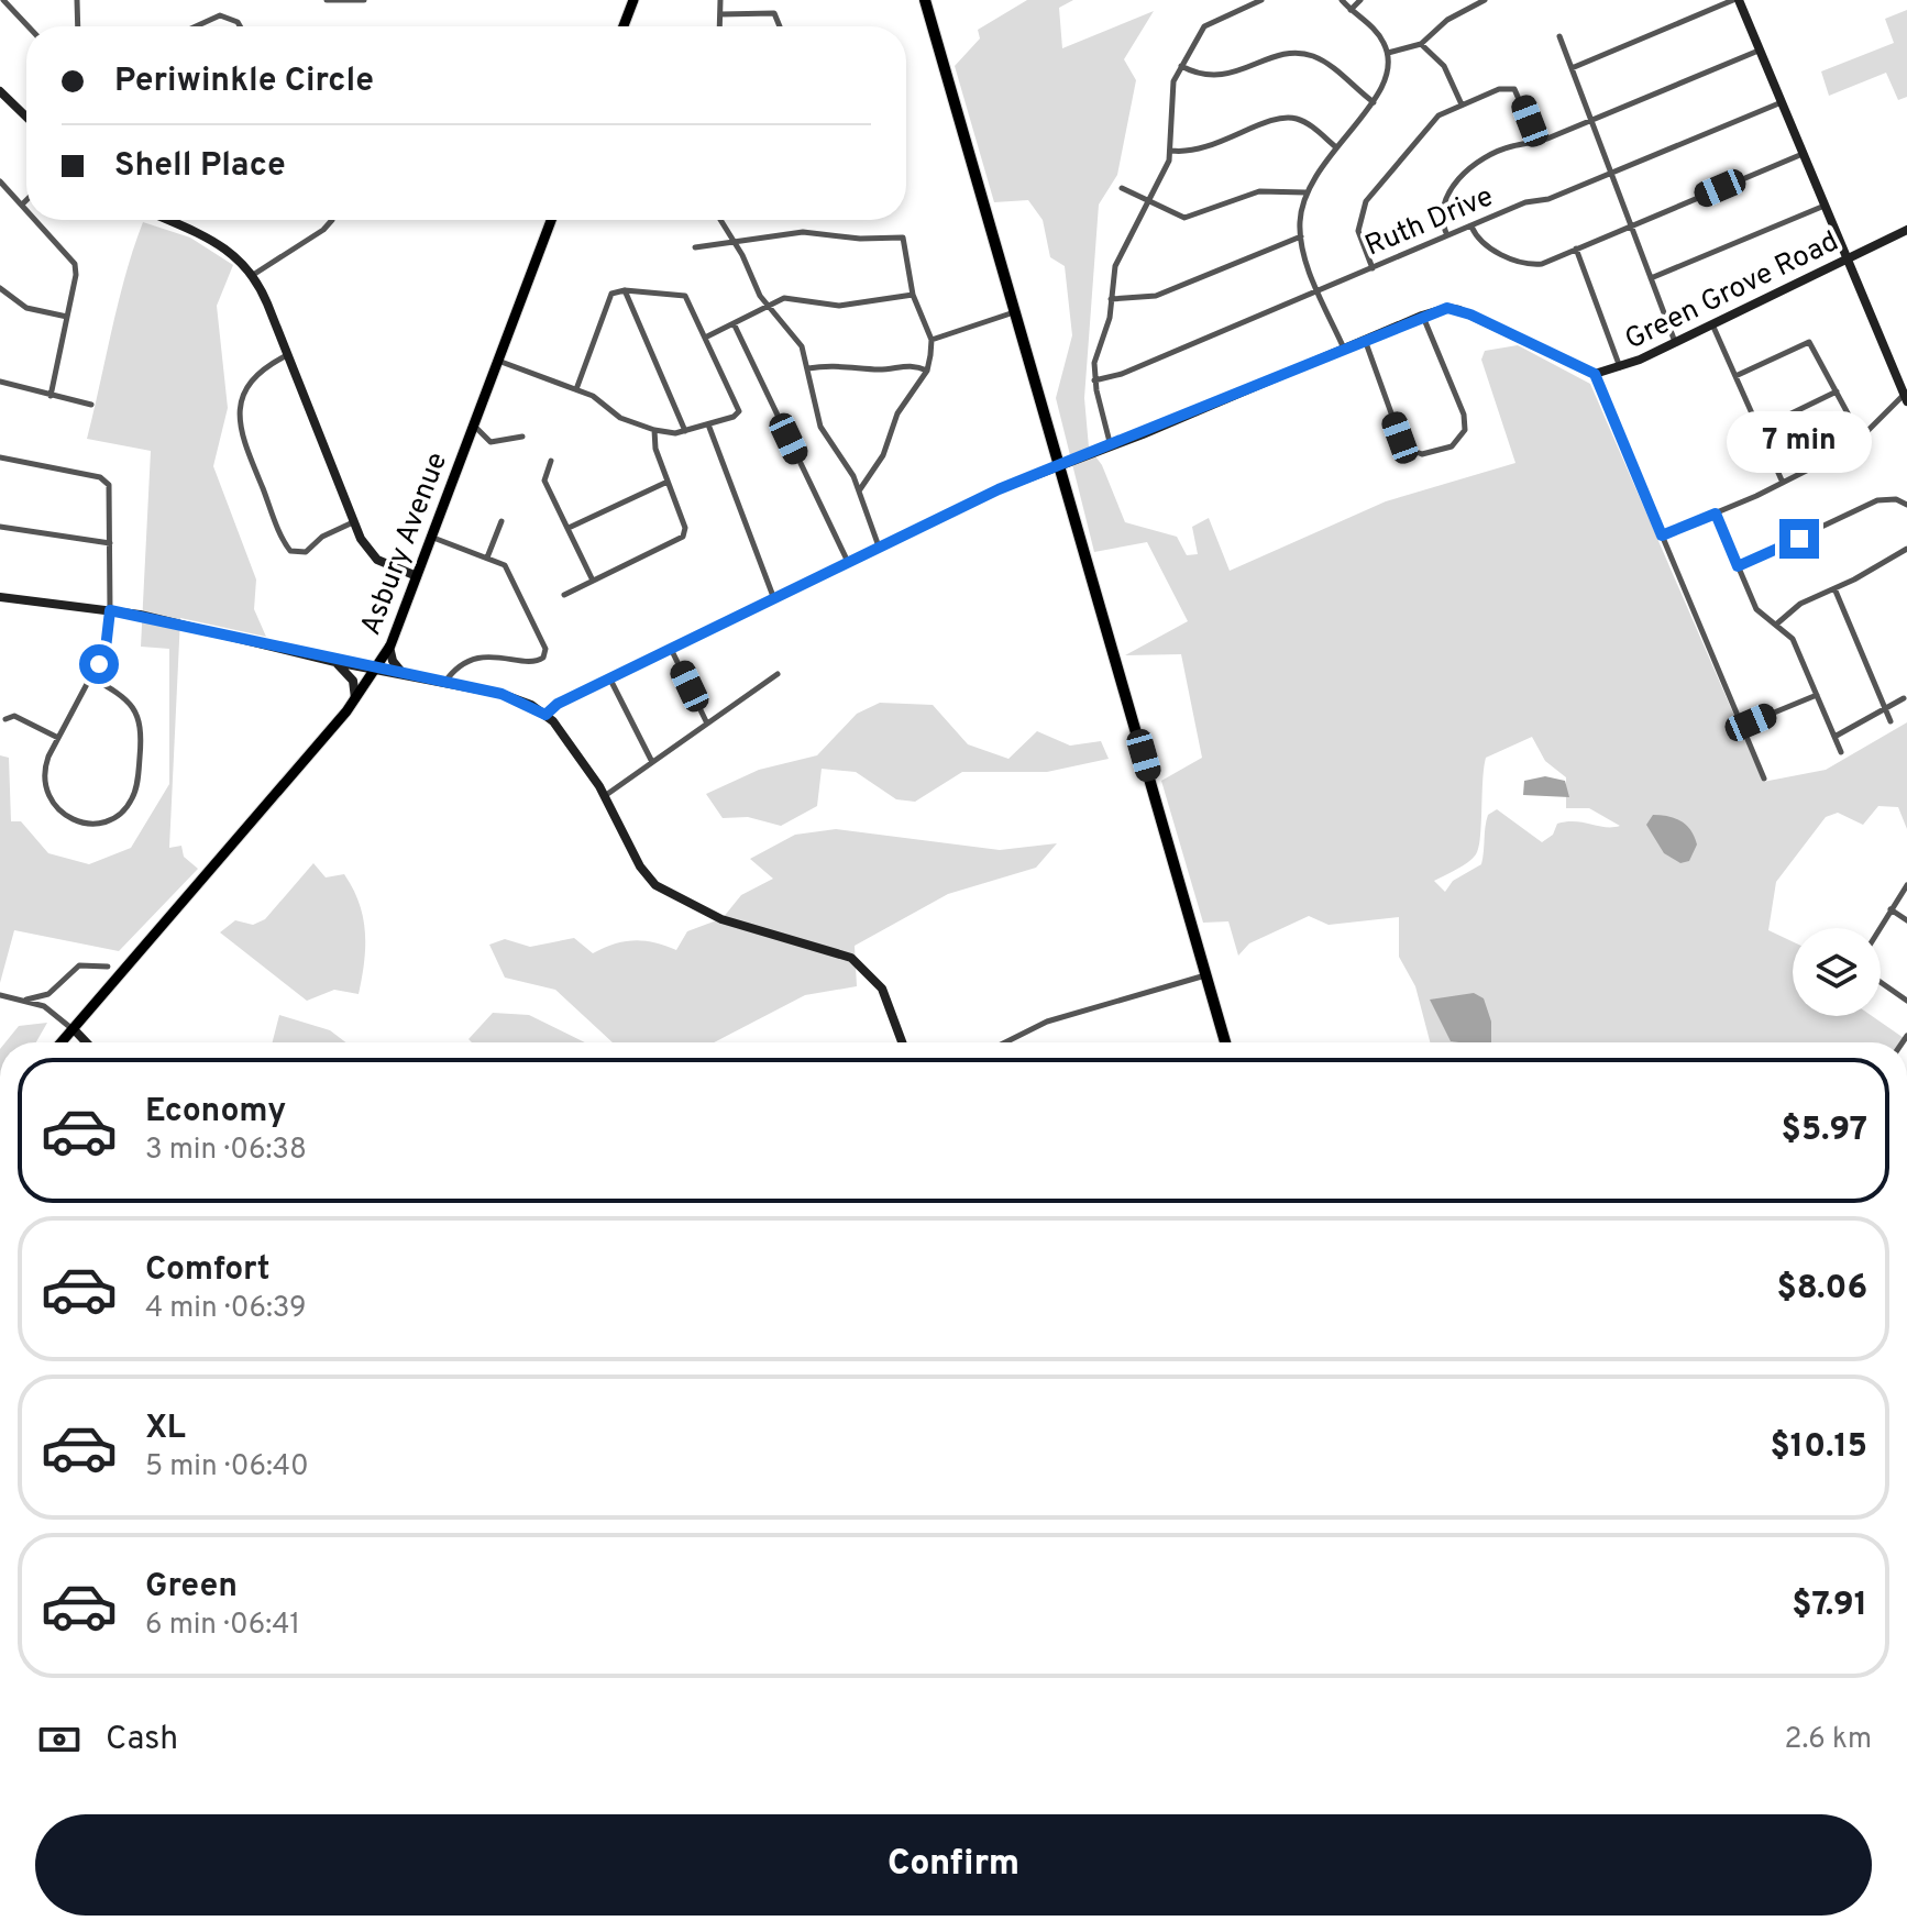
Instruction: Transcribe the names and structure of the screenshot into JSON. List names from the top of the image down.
{
  "streets": {
    "main road": ["Asbury Avenue"],
    "street": ["Ruth Drive", "Green Grove Road"]
  },
  "page": {
    "banner": ["Periwinkle Circle", "Shell Place"],
    "bubble": "7 min",
    "list": [
      {
        "name": "Economy",
        "note": "3 min · 06:38",
        "value": "$5.97"
      },
      {
        "name": "Comfort",
        "note": "4 min · 06:39",
        "value": "$8.06"
      },
      {
        "name": "XL",
        "note": "5 min · 06:40",
        "value": "$10.15"
      },
      {
        "name": "Green",
        "note": "6 min · 06:41",
        "value": "$7.91"
      }
    ],
    "pay": ["Cash", "2.6 km"],
    "buttons": "Confirm"
  }
}
